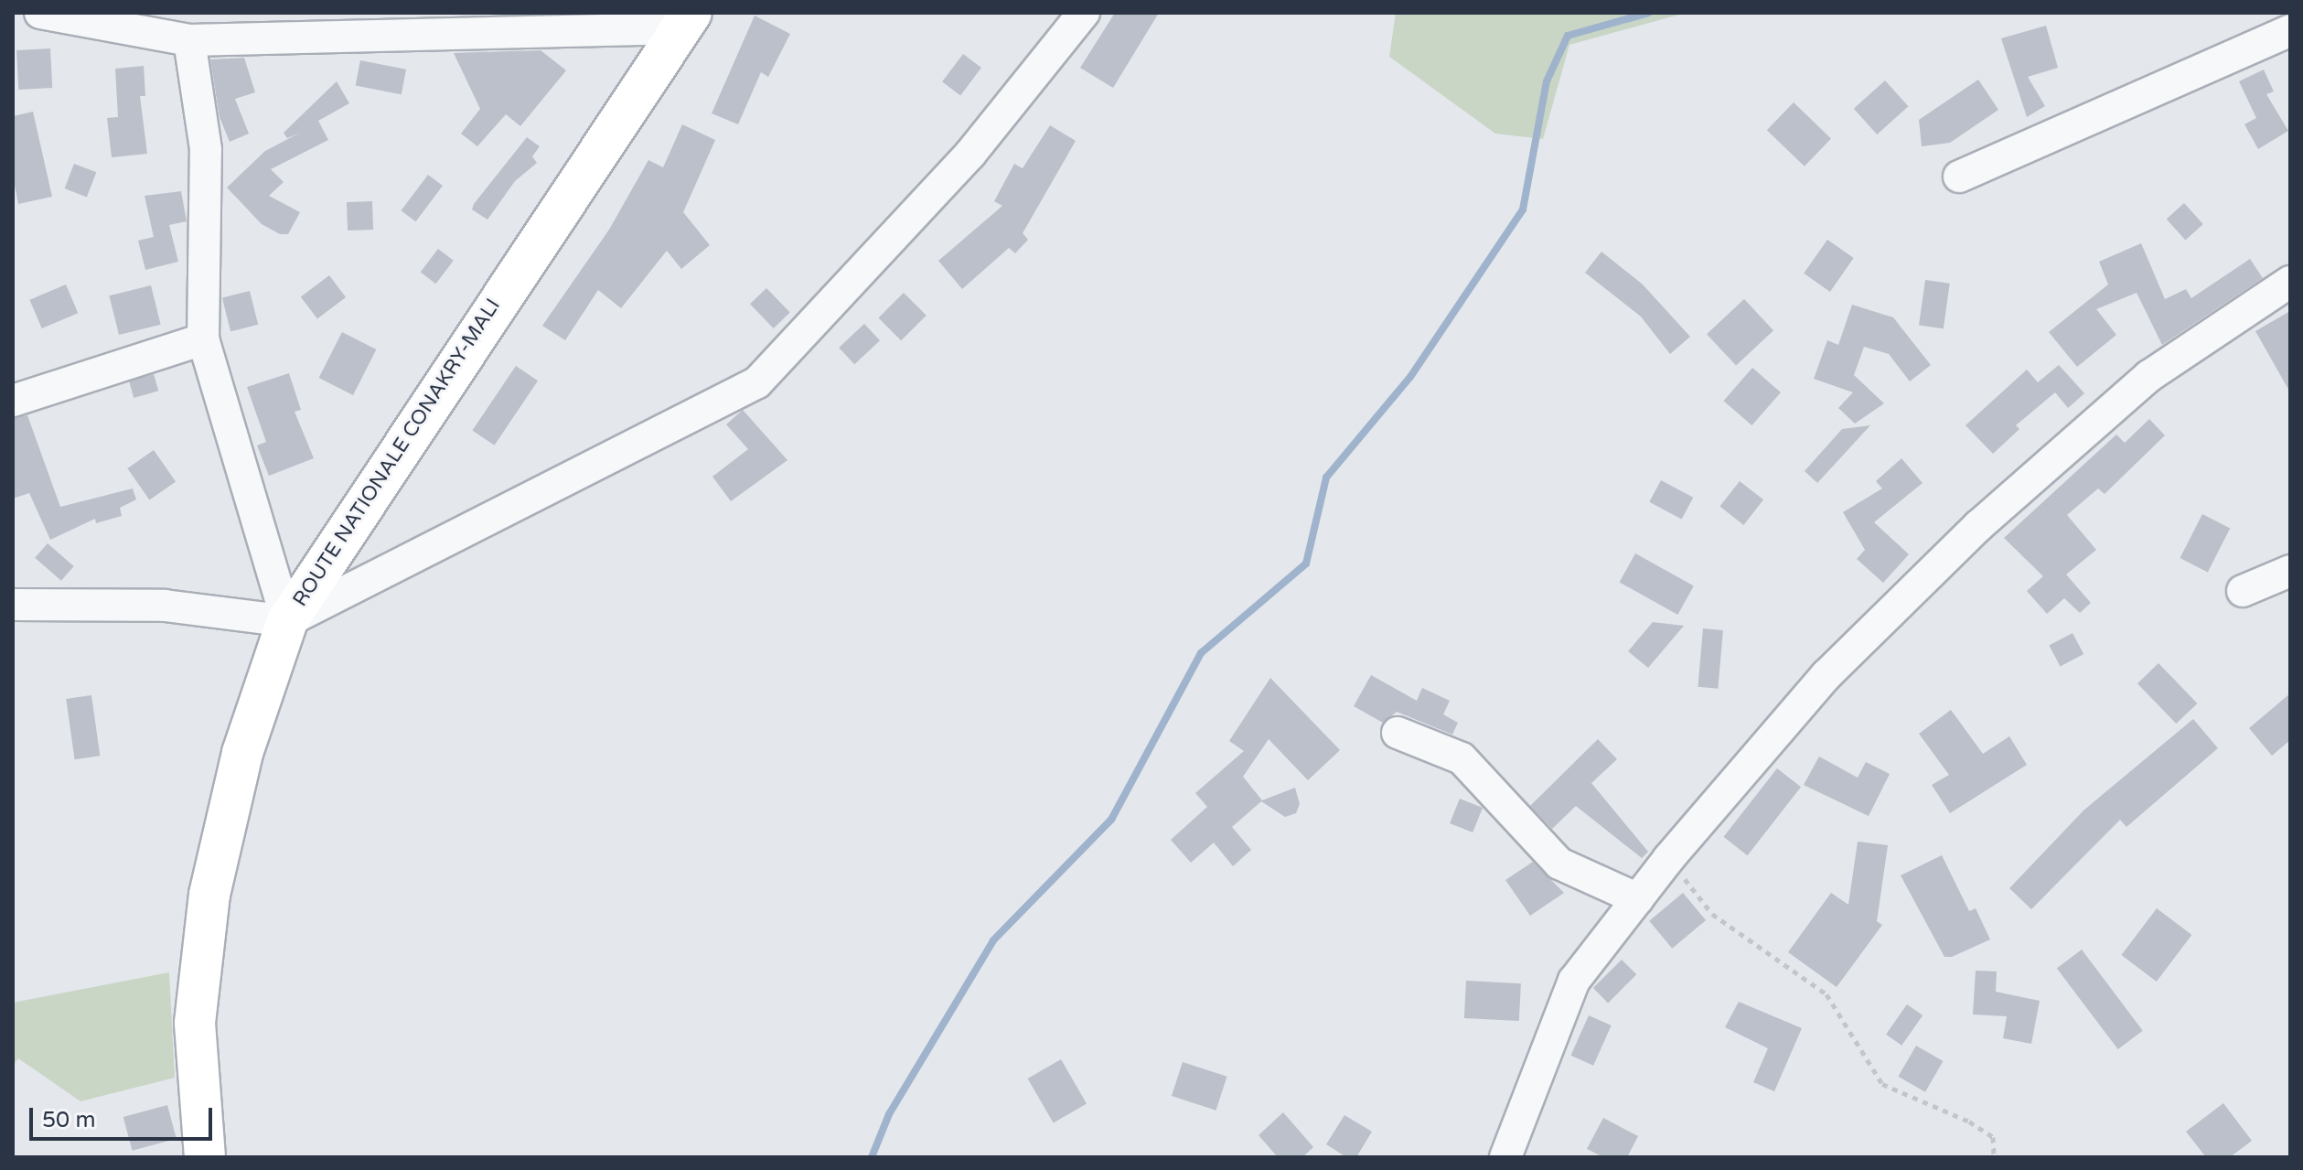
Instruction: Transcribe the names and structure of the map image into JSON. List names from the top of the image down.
{
  "streets": {
    "highway": ["ROUTE NATIONALE CONAKRY-MALI"]
  },
  "scale_bar": "50 m"
}
